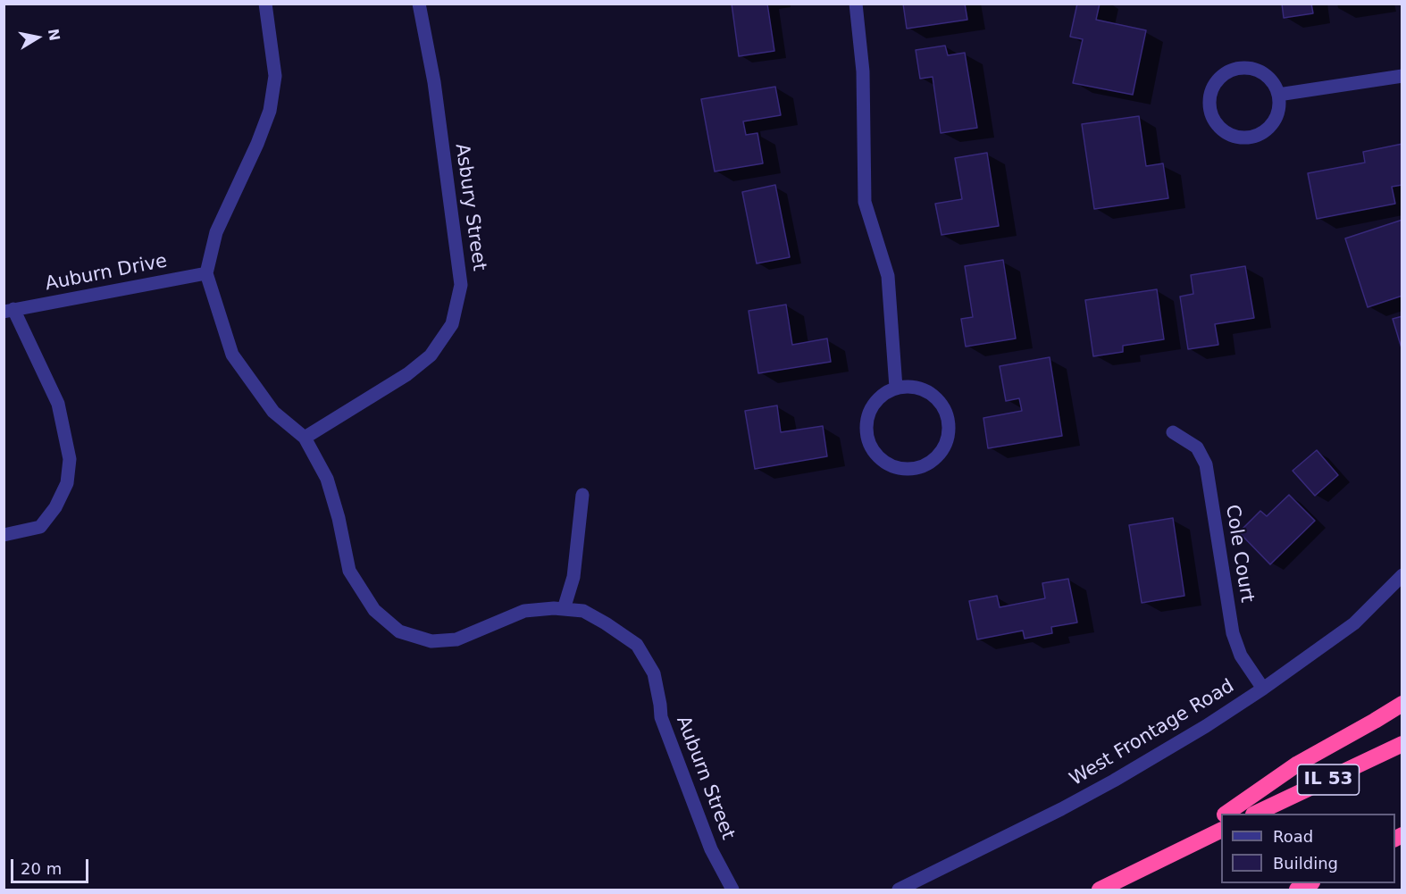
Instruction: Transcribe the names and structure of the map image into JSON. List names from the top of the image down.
{
  "streets": {
    "highway": ["IL 53"],
    "street": [
      "Asbury Street",
      "Auburn Drive",
      "Cole Court",
      "West Frontage Road",
      "Auburn Street"
    ]
  },
  "crossings": [
    ["Asbury Street", "Auburn Street"],
    ["Auburn Drive", "Auburn Street"],
    ["Cole Court", "West Frontage Road"]
  ],
  "legend": ["Road", "Building"],
  "scale_bar": "20 m",
  "north": "right"
}
